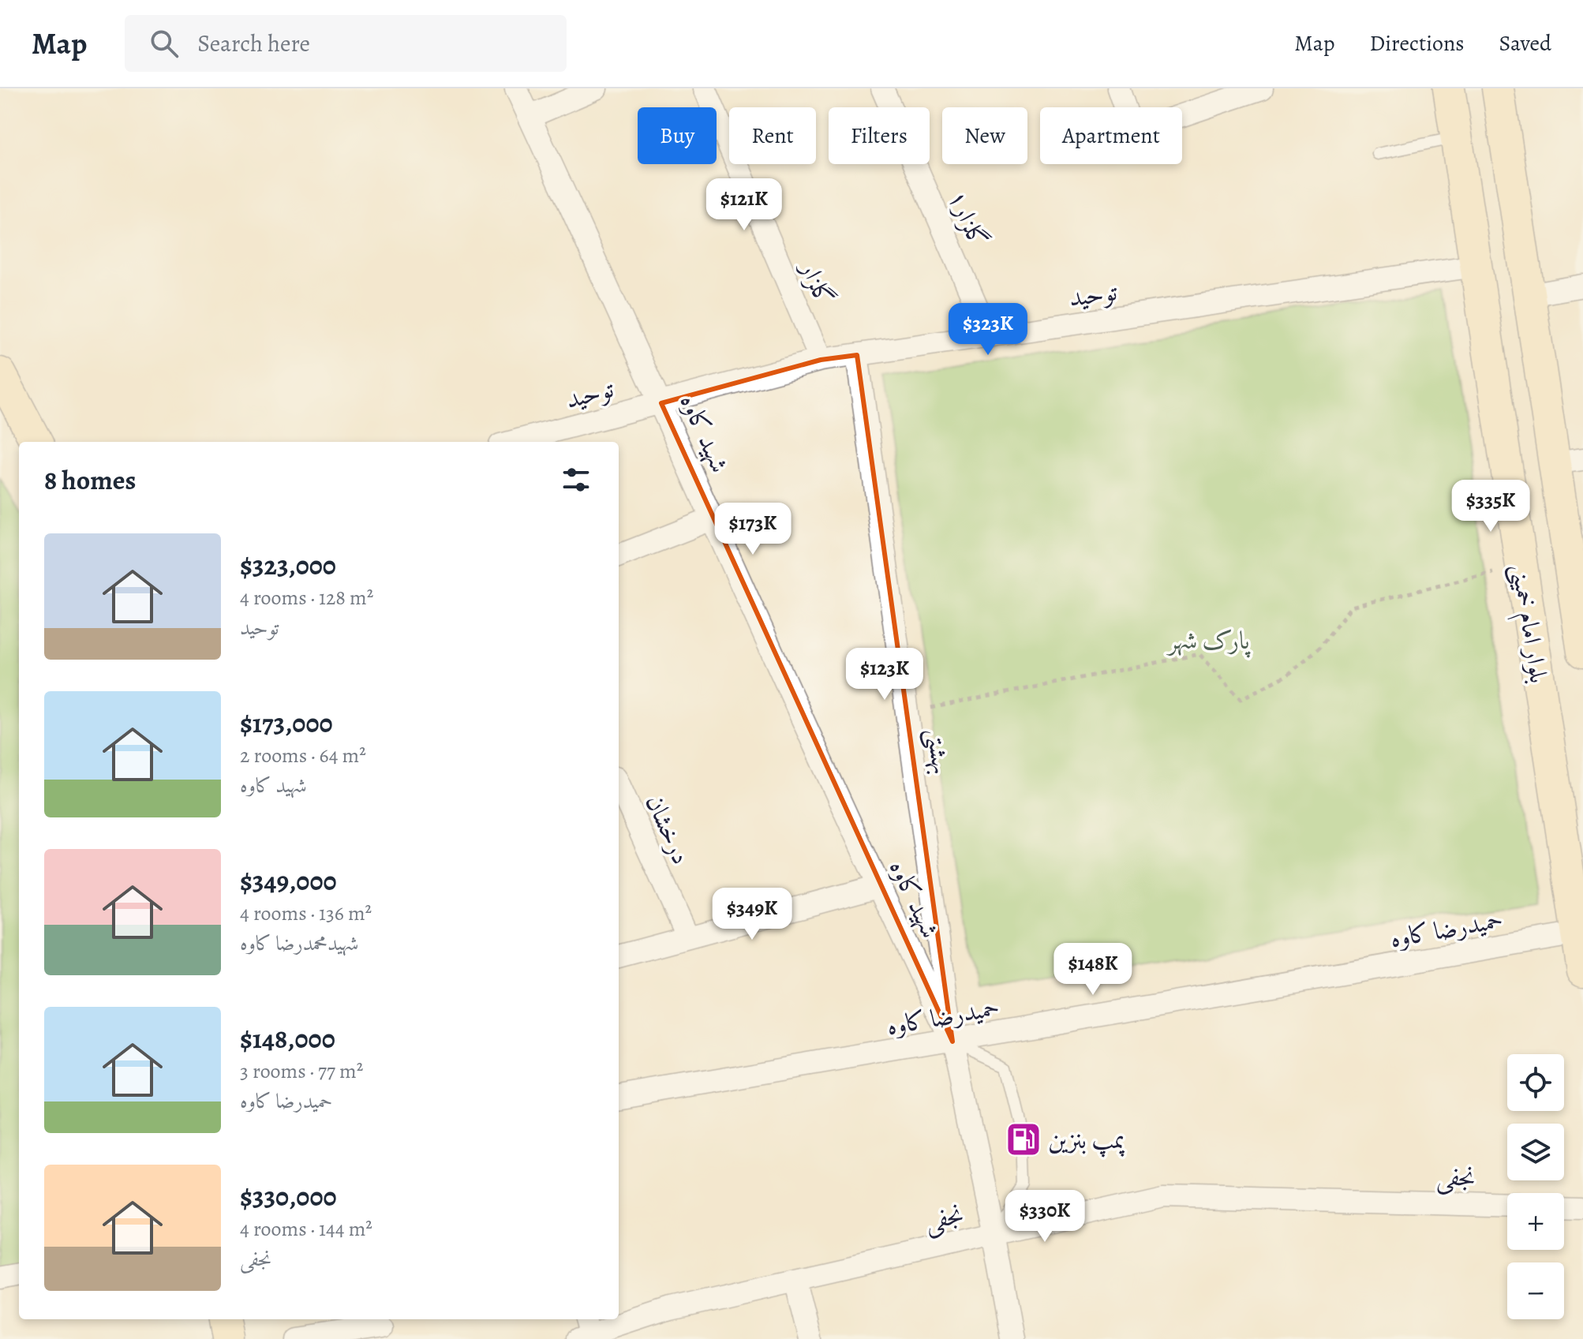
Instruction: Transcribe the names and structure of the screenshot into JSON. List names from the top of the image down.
{
  "streets": {
    "main road": ["بلوار امام خمینی"],
    "street": [
      "گلزار۱",
      "گلزار",
      "توحید",
      "شهید کاوه",
      "بهشتی",
      "درخشان",
      "حمیدرضا کاوه",
      "نجفی"
    ]
  },
  "crossings": [
    ["گلزار۱", "توحید"],
    ["گلزار", "توحید"],
    ["توحید", "شهید کاوه"],
    ["توحید", "بلوار امام خمینی"],
    ["توحید", "بهشتی"],
    ["شهید کاوه", "بهشتی"],
    ["شهید کاوه", "حمیدرضا کاوه"],
    ["بلوار امام خمینی", "حمیدرضا کاوه"],
    ["بهشتی", "حمیدرضا کاوه"]
  ],
  "parks": ["پارک شهر"],
  "places": {
    "fuel station": ["پمپ بنزین"]
  },
  "page": {
    "header": "Map",
    "search": "Search here",
    "nav": ["Map", "Directions", "Saved"],
    "chip": [
      "Buy",
      "Rent",
      "Filters",
      "New",
      "Apartment"
    ],
    "price": [
      "$121K",
      "$323K",
      "$335K",
      "$173K",
      "$123K",
      "$349K",
      "$148K",
      "$330K"
    ],
    "heading": "8 homes",
    "list": [
      {
        "name": "$323,000",
        "note": "4 rooms · 128 m² · توحید"
      },
      {
        "name": "$173,000",
        "note": "2 rooms · 64 m² · شهید کاوه"
      },
      {
        "name": "$349,000",
        "note": "4 rooms · 136 m² · شهیدمحمدرضا کاوه"
      },
      {
        "name": "$148,000",
        "note": "3 rooms · 77 m² · حمیدرضا کاوه"
      },
      {
        "name": "$330,000",
        "note": "4 rooms · 144 m² · نجفی"
      }
    ],
    "map_buttons": ["+", "−"]
  }
}
